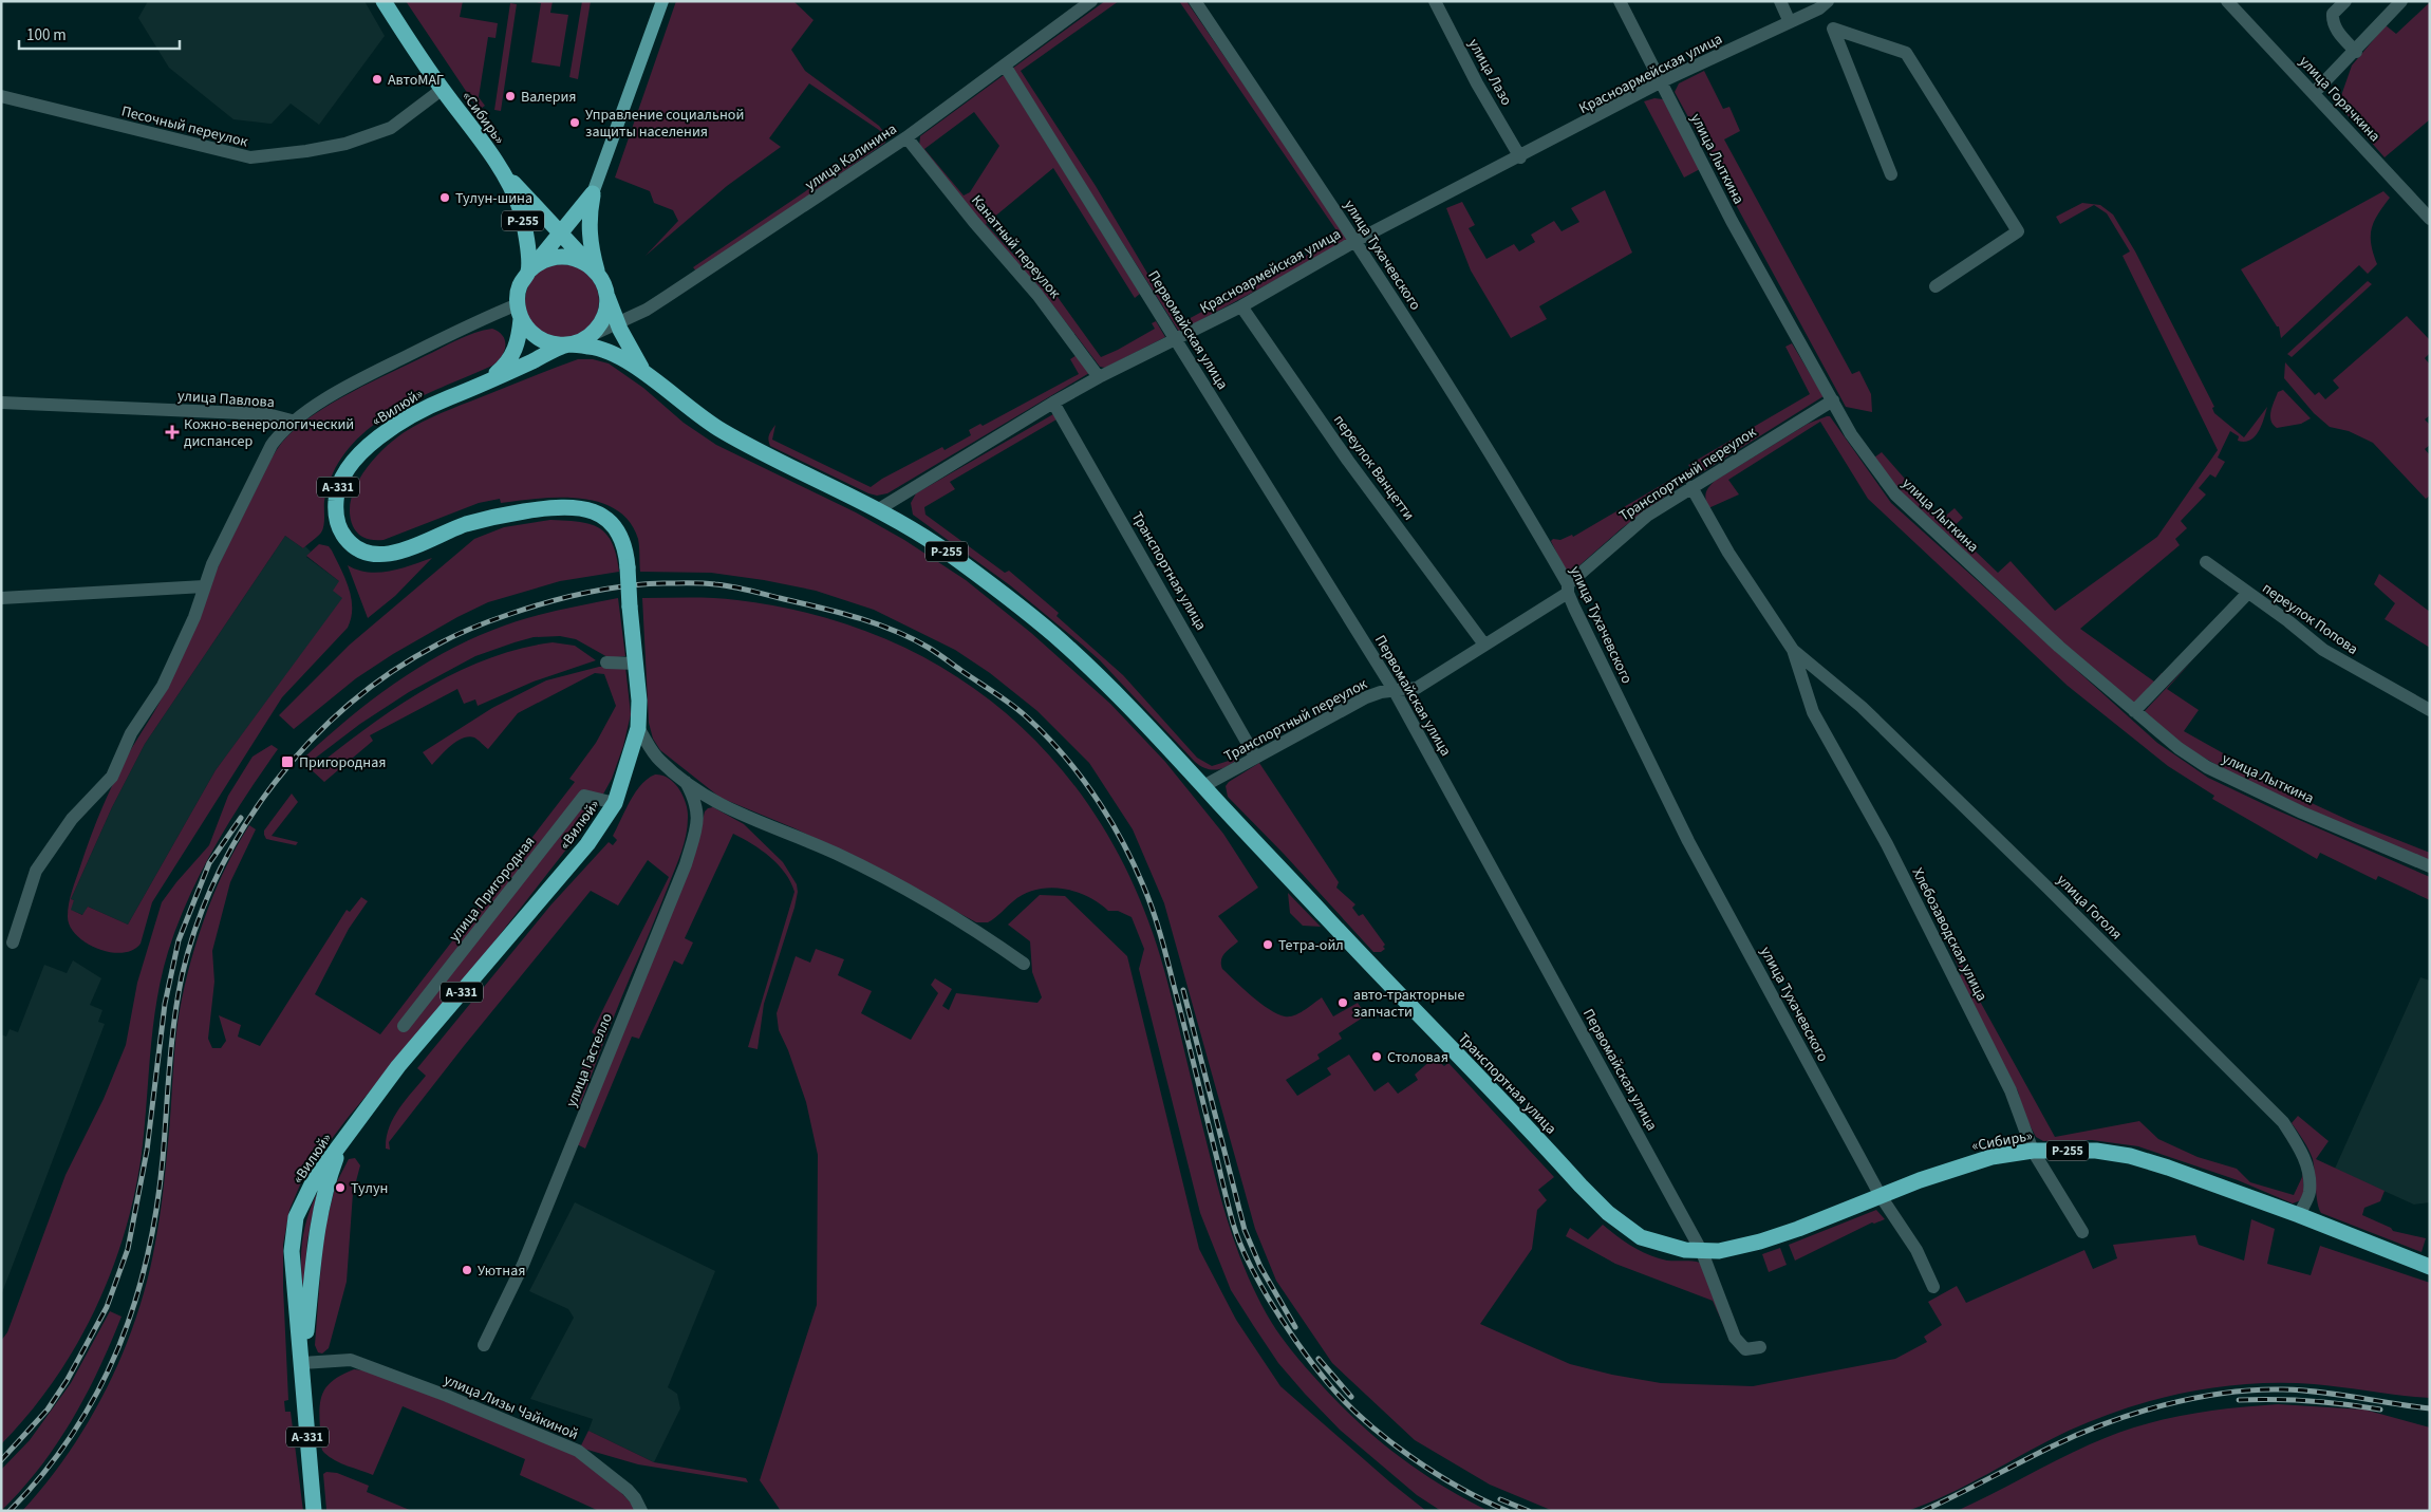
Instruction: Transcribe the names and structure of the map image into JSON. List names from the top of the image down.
{
  "streets": {
    "highway": [
      "«Сибирь»",
      "Р-255",
      "«Вилюй»",
      "А-331",
      "Транспортная улица"
    ],
    "street": [
      "улица Лазо",
      "Красноармейская улица",
      "улица Горячкина",
      "Песочный переулок",
      "улица Калинина",
      "улица Лыткина",
      "Канатный переулок",
      "улица Тухачевского",
      "Первомайская улица",
      "улица Павлова",
      "переулок Ванцетти",
      "Транспортный переулок",
      "переулок Попова",
      "улица Пригородная",
      "улица Гоголя",
      "Хлебозаводская улица",
      "улица Гастелло",
      "улица Лизы Чайкиной"
    ]
  },
  "crossings": [
    ["улица Лазо", "Красноармейская улица"],
    ["Красноармейская улица", "улица Лыткина"],
    ["Красноармейская улица", "Р-255"],
    ["Красноармейская улица", "Канатный переулок"],
    ["Красноармейская улица", "улица Тухачевского"],
    ["Красноармейская улица", "Первомайская улица"],
    ["Красноармейская улица", "переулок Ванцетти"],
    ["Красноармейская улица", "Транспортная улица"],
    ["«Сибирь»", "Песочный переулок"],
    ["«Сибирь»", "Р-255"],
    ["«Сибирь»", "улица Тухачевского"],
    ["«Сибирь»", "Первомайская улица"],
    ["«Сибирь»", "Транспортная улица"],
    ["«Сибирь»", "улица Гоголя"],
    ["«Сибирь»", "Хлебозаводская улица"],
    ["улица Калинина", "Р-255"],
    ["улица Калинина", "Канатный переулок"],
    ["улица Калинина", "Первомайская улица"],
    ["улица Лыткина", "Транспортный переулок"],
    ["Р-255", "Транспортный переулок"],
    ["Р-255", "А-331"],
    ["Р-255", "Транспортная улица"],
    ["улица Тухачевского", "Транспортный переулок"],
    ["Первомайская улица", "Транспортный переулок"],
    ["Первомайская улица", "Транспортная улица"],
    ["«Вилюй»", "А-331"],
    ["«Вилюй»", "улица Пригородная"],
    ["«Вилюй»", "улица Лизы Чайкиной"],
    ["переулок Ванцетти", "Транспортный переулок"],
    ["Транспортный переулок", "Транспортная улица"],
    ["улица Гоголя", "Хлебозаводская улица"]
  ],
  "places": {
    "other": [
      "АвтоМАГ",
      "Валерия",
      "Управление социальной защиты населения",
      "Тулун-шина",
      "Тетра-ойл",
      "авто-тракторные запчасти",
      "Столовая",
      "Тулун",
      "Уютная"
    ],
    "health": ["Кожно-венерологический диспансер"],
    "transit": ["Пригородная"]
  },
  "scale_bar": "100 m"
}
